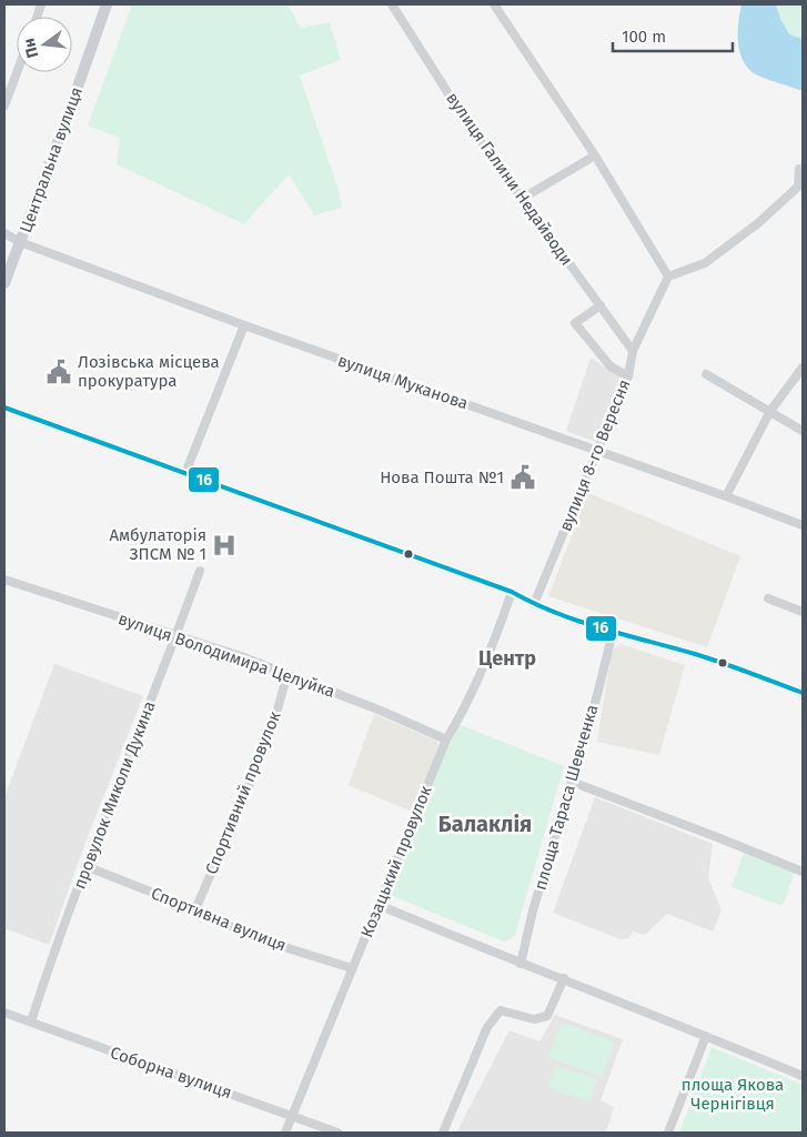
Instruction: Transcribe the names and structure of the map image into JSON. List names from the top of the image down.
{
  "streets": {
    "main road": ["Центральна вулиця"],
    "street": [
      "вулиця Галини Недайводи",
      "вулиця Муканова",
      "вулиця 8-го Вересня",
      "вулиця Володимира Целуйка",
      "Спортивний провулок",
      "провулок Миколи Дукина",
      "площа Тараса Шевченка",
      "Козацький провулок",
      "Спортивна вулиця",
      "Соборна вулиця"
    ]
  },
  "crossings": [
    ["Центральна вулиця", "вулиця Муканова"],
    ["вулиця Галини Недайводи", "вулиця 8-го Вересня"],
    ["вулиця Муканова", "вулиця 8-го Вересня"],
    ["вулиця Володимира Целуйка", "Спортивний провулок"],
    ["вулиця Володимира Целуйка", "провулок Миколи Дукина"],
    ["вулиця Володимира Целуйка", "Козацький провулок"],
    ["Спортивний провулок", "Спортивна вулиця"],
    ["провулок Миколи Дукина", "Спортивна вулиця"],
    ["провулок Миколи Дукина", "Соборна вулиця"],
    ["Козацький провулок", "Спортивна вулиця"],
    ["Козацький провулок", "Соборна вулиця"]
  ],
  "districts": ["Центр", "Балаклія"],
  "parks": ["площа Якова Чернігівця"],
  "places": {
    "public building": ["Лозівська місцева прокуратура", "Нова Пошта №1"],
    "hospital": ["Амбулаторія ЗПСМ № 1"]
  },
  "lines": ["transit line 16"],
  "scale_bar": "100 m",
  "north": "left"
}
